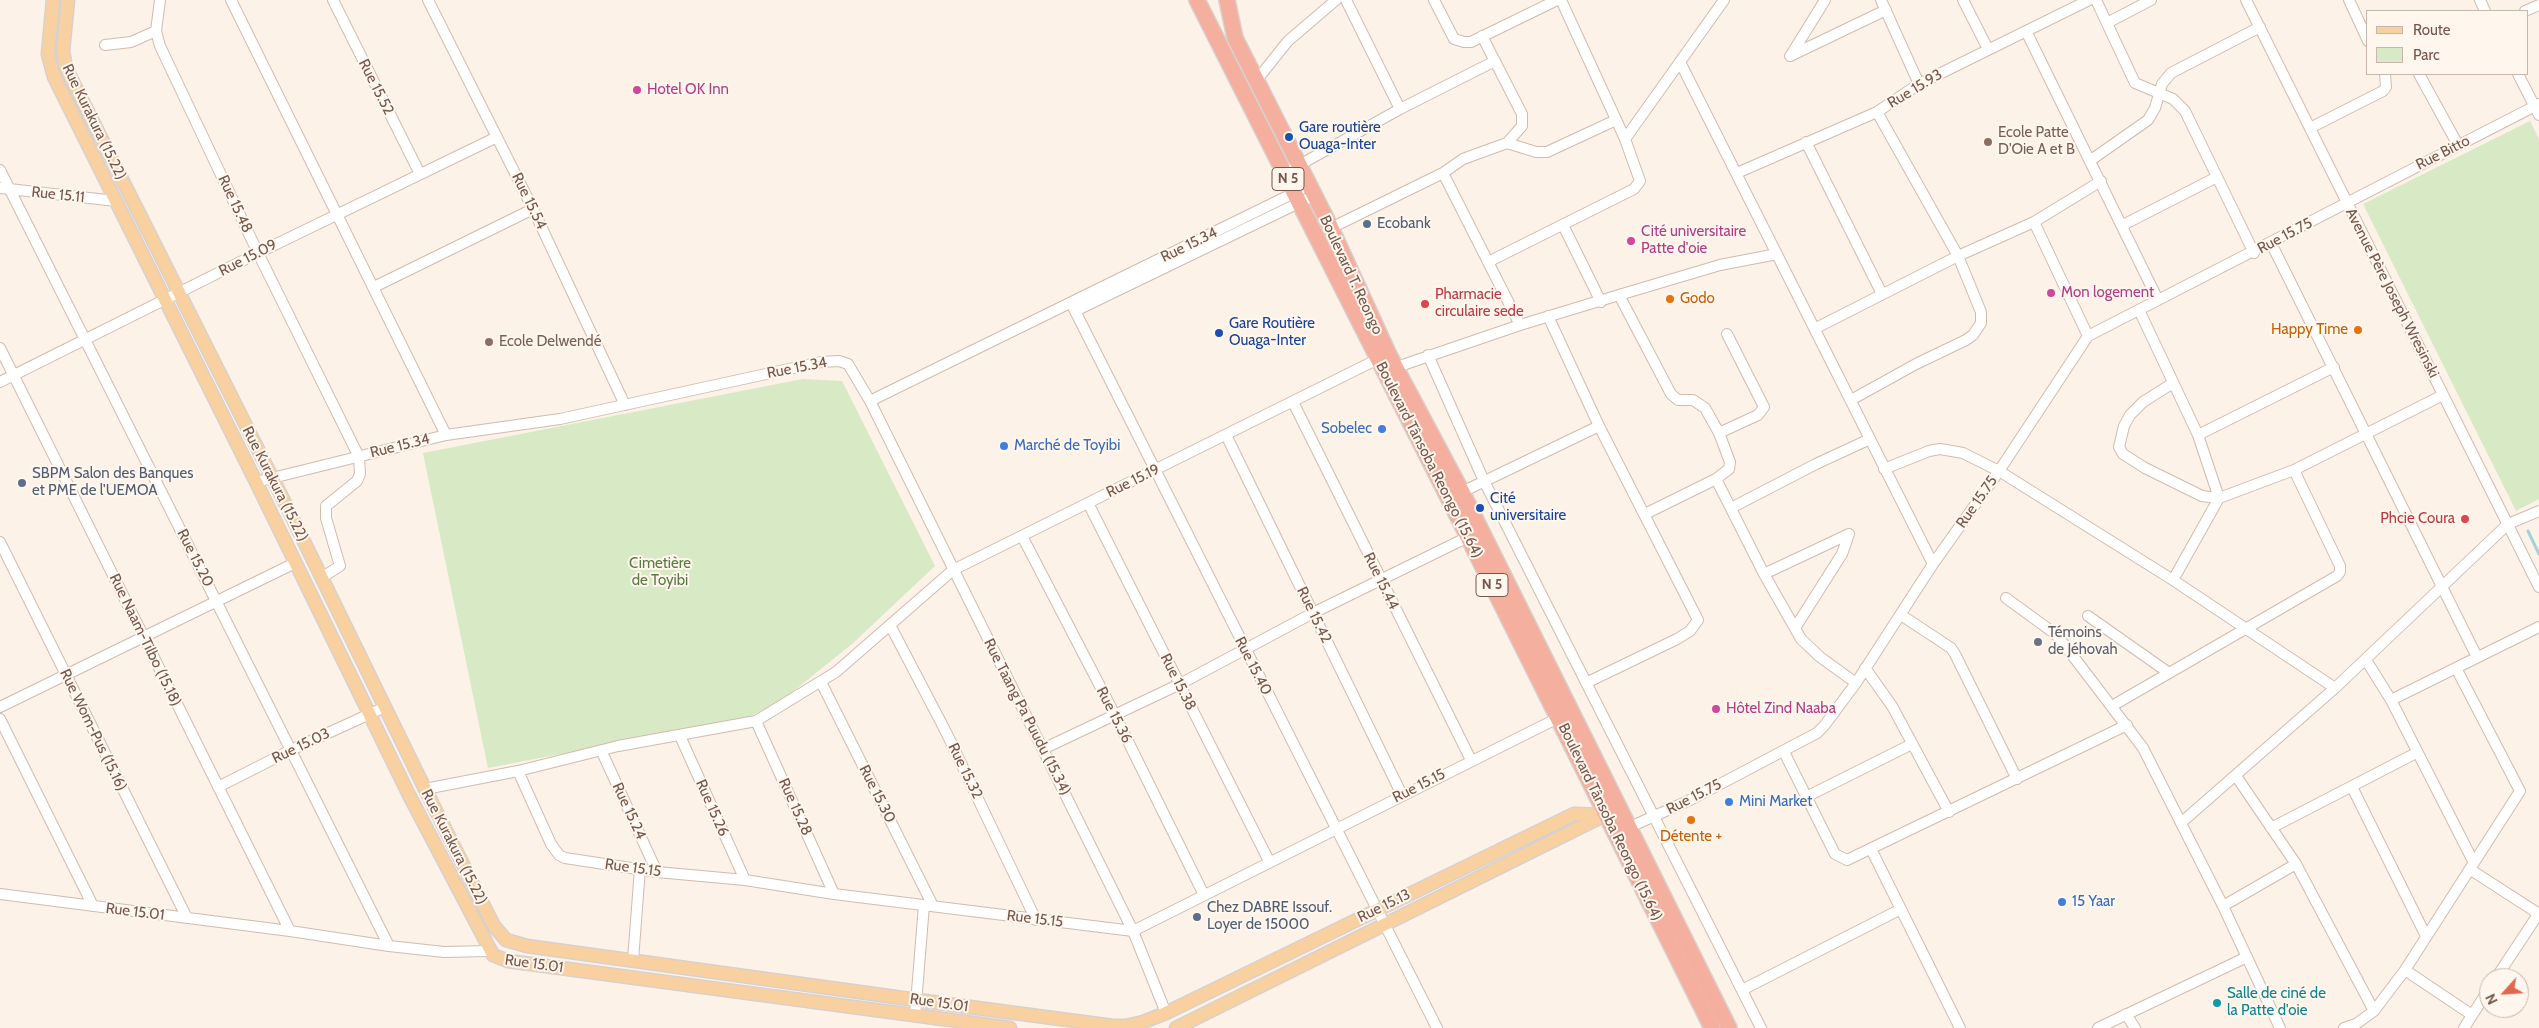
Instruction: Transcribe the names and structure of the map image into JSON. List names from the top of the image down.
{
  "streets": {
    "highway": ["N 5", "Boulevard T. Reongo", "Boulevard Tânsoba Reongo (15.64)"],
    "main road": ["Rue Kurakura (15.22)", "Rue 15.13", "Rue 15.01"],
    "street": [
      "Rue 15.52",
      "Rue 15.93",
      "Rue Bitto",
      "Rue 15.11",
      "Rue 15.54",
      "Rue 15.48",
      "Rue 15.75",
      "Rue 15.34",
      "Rue 15.09",
      "Avenue Père Joseph Wresinski",
      "Rue 15.19",
      "Rue 15.20",
      "Rue 15.44",
      "Rue 15.42",
      "Rue Naam-Tilbo (15.18)",
      "Rue 15.40",
      "Rue 15.38",
      "Rue 15.36",
      "Rue Taang Pa Puudu (15.34)",
      "Rue Wom-Pus (15.16)",
      "Rue 15.03",
      "Rue 15.32",
      "Rue 15.15",
      "Rue 15.30",
      "Rue 15.28",
      "Rue 15.26",
      "Rue 15.24"
    ]
  },
  "crossings": [
    ["Rue 15.52", "Rue 15.09"],
    ["Rue Kurakura (15.22)", "Rue 15.11"],
    ["Rue Kurakura (15.22)", "Rue 15.34"],
    ["Rue Kurakura (15.22)", "Rue 15.09"],
    ["Rue Kurakura (15.22)", "Rue 15.19"],
    ["Rue Kurakura (15.22)", "Rue 15.03"],
    ["Rue Kurakura (15.22)", "Rue 15.01"],
    ["Rue Bitto", "Rue 15.75"],
    ["Rue Bitto", "Avenue Père Joseph Wresinski"],
    ["N 5", "Boulevard Tânsoba Reongo (15.64)"],
    ["Rue 15.11", "Rue 15.20"],
    ["Rue 15.54", "Rue 15.34"],
    ["Rue 15.54", "Rue 15.09"],
    ["Rue 15.48", "Rue 15.34"],
    ["Rue 15.48", "Rue 15.09"],
    ["Rue 15.75", "Boulevard T. Reongo"],
    ["Rue 15.75", "Avenue Père Joseph Wresinski"],
    ["Rue 15.75", "Rue 15.13"],
    ["Rue 15.34", "Boulevard T. Reongo"],
    ["Rue 15.34", "Boulevard Tânsoba Reongo (15.64)"],
    ["Rue 15.34", "Rue 15.40"],
    ["Rue 15.34", "Rue Taang Pa Puudu (15.34)"],
    ["Rue 15.09", "Rue 15.20"],
    ["Rue 15.09", "Rue Naam-Tilbo (15.18)"],
    ["Boulevard T. Reongo", "Boulevard Tânsoba Reongo (15.64)"],
    ["Boulevard T. Reongo", "Rue 15.19"],
    ["Boulevard T. Reongo", "Rue 15.13"],
    ["Boulevard Tânsoba Reongo (15.64)", "Rue 15.19"],
    ["Boulevard Tânsoba Reongo (15.64)", "Rue 15.15"],
    ["Boulevard Tânsoba Reongo (15.64)", "Rue 15.13"],
    ["Rue 15.19", "Rue 15.44"],
    ["Rue 15.19", "Rue 15.42"],
    ["Rue 15.19", "Rue 15.40"],
    ["Rue 15.19", "Rue 15.38"],
    ["Rue 15.19", "Rue 15.36"],
    ["Rue 15.19", "Rue Taang Pa Puudu (15.34)"],
    ["Rue 15.19", "Rue 15.32"],
    ["Rue 15.19", "Rue 15.15"],
    ["Rue 15.19", "Rue 15.30"],
    ["Rue 15.19", "Rue 15.28"],
    ["Rue 15.19", "Rue 15.26"],
    ["Rue 15.19", "Rue 15.24"],
    ["Rue 15.20", "Rue 15.03"],
    ["Rue 15.20", "Rue 15.01"],
    ["Rue 15.44", "Rue 15.15"],
    ["Rue 15.42", "Rue 15.15"],
    ["Rue Naam-Tilbo (15.18)", "Rue 15.03"],
    ["Rue Naam-Tilbo (15.18)", "Rue 15.01"],
    ["Rue 15.40", "Rue 15.15"],
    ["Rue 15.40", "Rue 15.13"],
    ["Rue 15.38", "Rue 15.15"],
    ["Rue 15.36", "Rue 15.15"],
    ["Rue Taang Pa Puudu (15.34)", "Rue 15.15"],
    ["Rue Taang Pa Puudu (15.34)", "Rue 15.13"],
    ["Rue Taang Pa Puudu (15.34)", "Rue 15.01"],
    ["Rue Wom-Pus (15.16)", "Rue 15.01"],
    ["Rue 15.32", "Rue 15.15"],
    ["Rue 15.15", "Rue 15.30"],
    ["Rue 15.15", "Rue 15.28"],
    ["Rue 15.15", "Rue 15.26"],
    ["Rue 15.15", "Rue 15.24"],
    ["Rue 15.13", "Rue 15.01"]
  ],
  "parks": ["Cimetière de Toyibi"],
  "places": [
    "Hotel OK Inn",
    "Gare routière Ouaga-Inter",
    "Ecole Patte D'Oie A et B",
    "Ecobank",
    "Cité universitaire Patte d'oie",
    "Mon logement",
    "Godo",
    "Pharmacie circulaire sede",
    "Happy Time",
    "Gare Routière Ouaga-Inter",
    "Ecole Delwendé",
    "Sobelec",
    "Marché de Toyibi",
    "SBPM Salon des Banques et PME de l'UEMOA",
    "Cité universitaire",
    "Phcie Coura",
    "Témoins de Jéhovah",
    "Hôtel Zind Naaba",
    "Mini Market",
    "Détente +",
    "15 Yaar",
    "Chez DABRE Issouf. Loyer de 15000",
    "Salle de ciné de la Patte d'oie"
  ],
  "legend": ["Route", "Parc"],
  "north": "bottom left"
}
